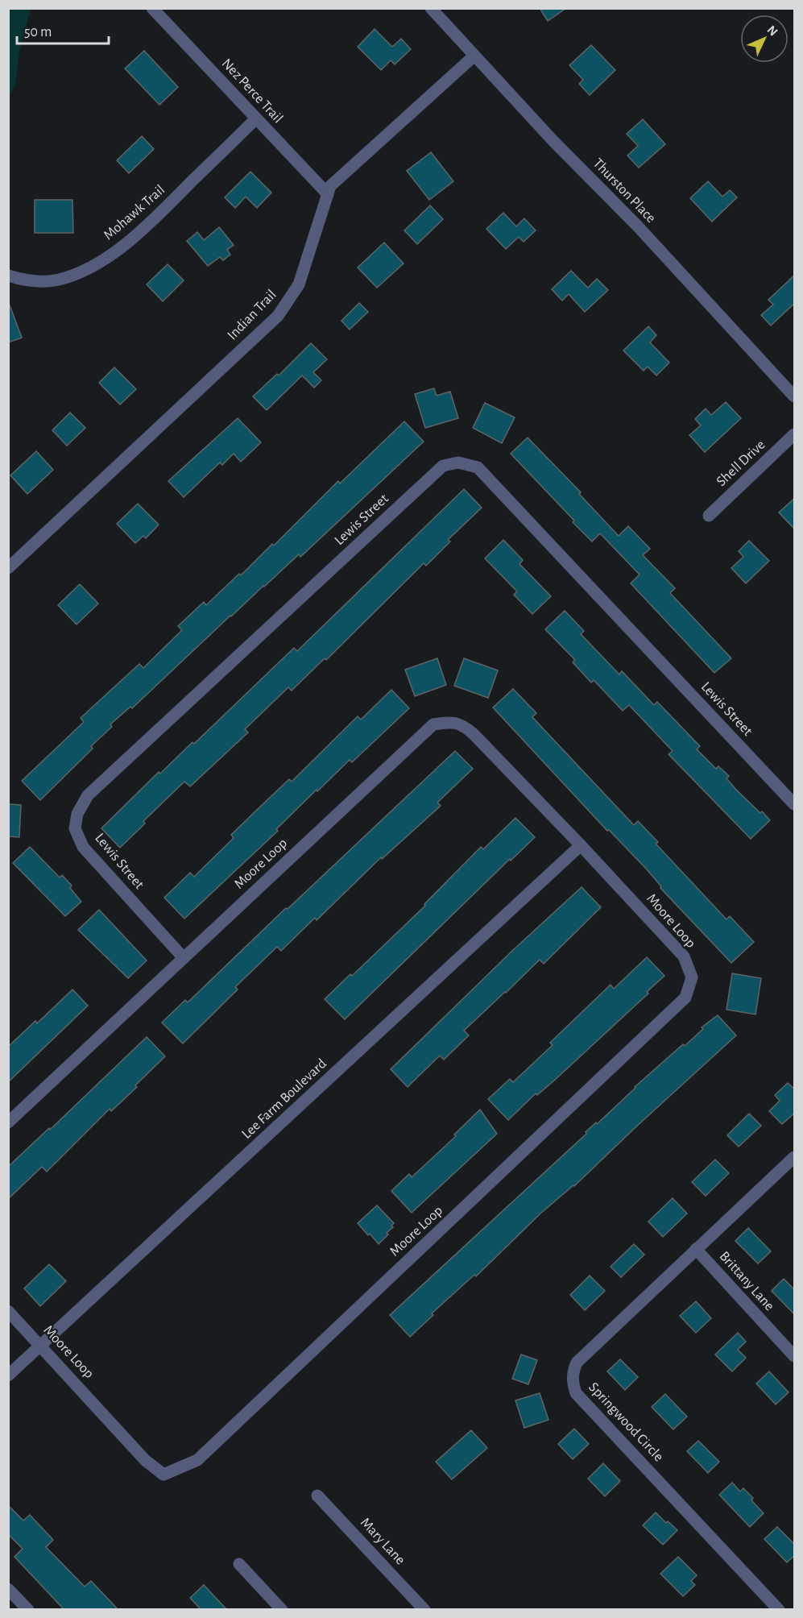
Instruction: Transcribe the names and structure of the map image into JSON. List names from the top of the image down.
{
  "streets": {
    "street": [
      "Nez Perce Trail",
      "Thurston Place",
      "Mohawk Trail",
      "Indian Trail",
      "Shell Drive",
      "Lewis Street",
      "Moore Loop",
      "Lee Farm Boulevard",
      "Brittany Lane",
      "Springwood Circle",
      "Mary Lane"
    ]
  },
  "crossings": [
    ["Nez Perce Trail", "Mohawk Trail"],
    ["Nez Perce Trail", "Indian Trail"],
    ["Thurston Place", "Indian Trail"],
    ["Lewis Street", "Moore Loop"],
    ["Moore Loop", "Lee Farm Boulevard"],
    ["Brittany Lane", "Springwood Circle"]
  ],
  "scale_bar": "50 m",
  "north": "top right"
}
